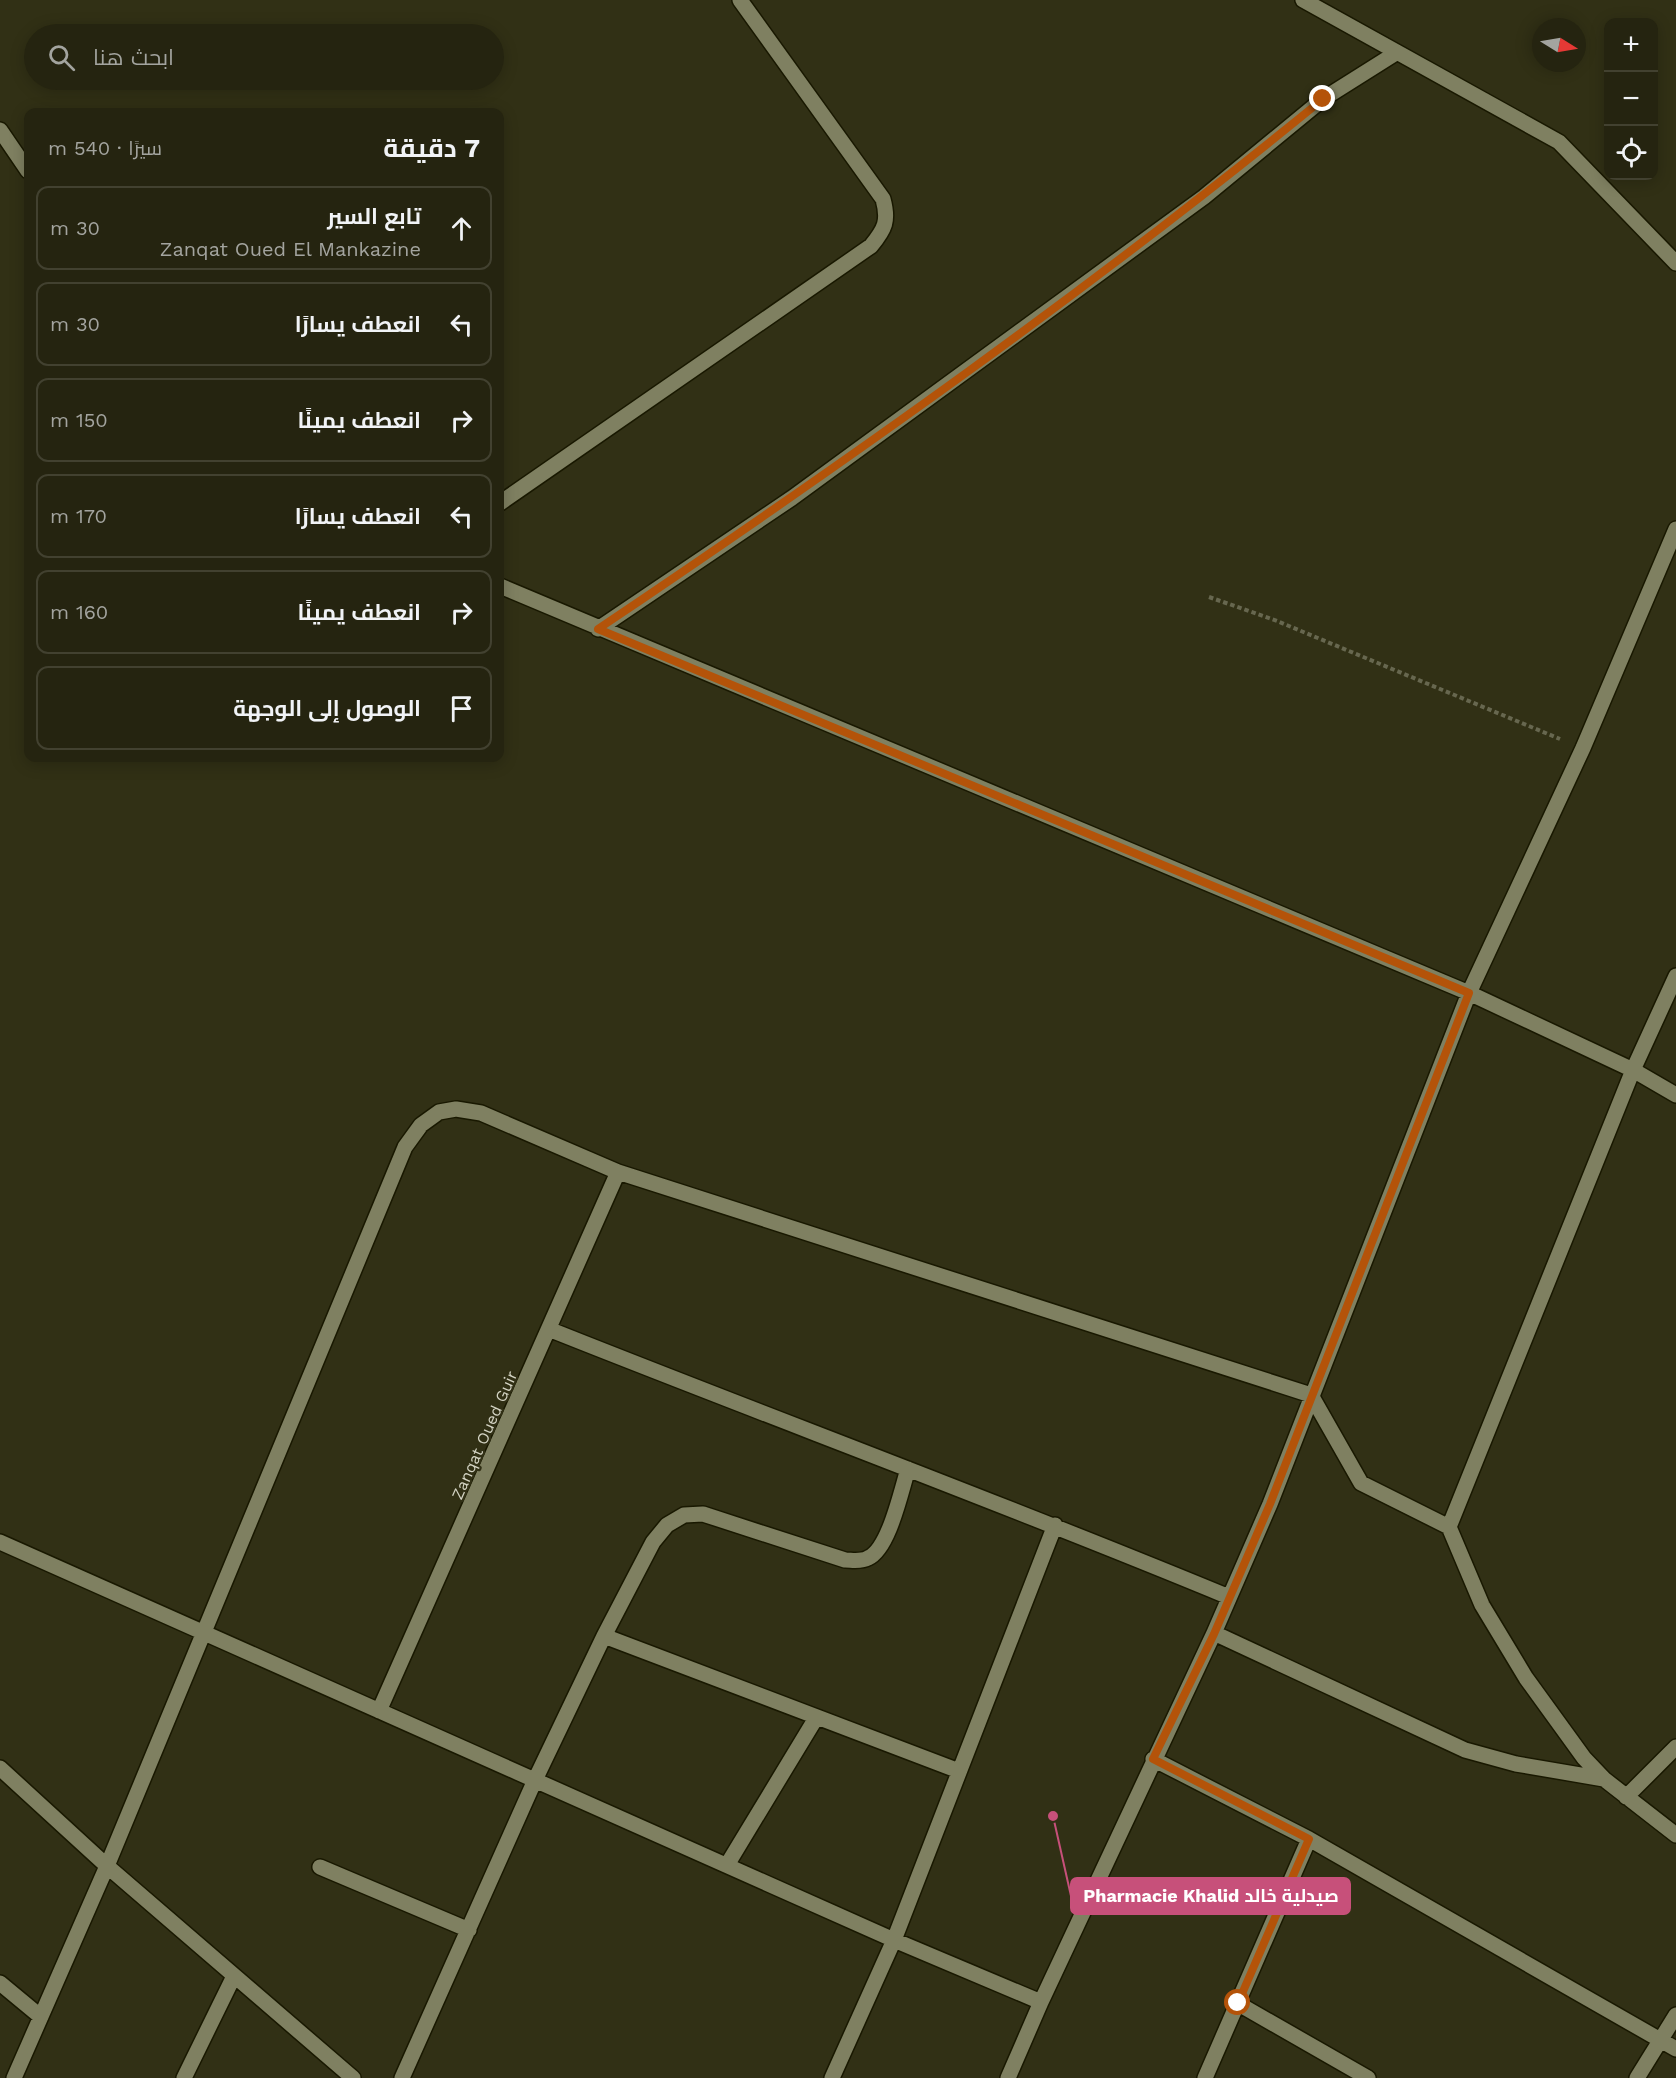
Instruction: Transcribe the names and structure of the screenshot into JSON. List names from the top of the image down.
{
  "streets": {
    "street": ["Zanqat Oued Guir"]
  },
  "places": ["Pharmacie Khalid صيدلية خالد"],
  "north": "right",
  "page": {
    "map_buttons": ["+", "−"],
    "search": "ابحث هنا",
    "heading": ["7 دقيقة", "سيرًا · 540 m"],
    "list": [
      ["تابع السير", "Zanqat Oued El Mankazine", "30 m"],
      ["انعطف يسارًا", "30 m"],
      ["انعطف يمينًا", "150 m"],
      ["انعطف يسارًا", "170 m"],
      ["انعطف يمينًا", "160 m"],
      "الوصول إلى الوجهة"
    ]
  }
}
